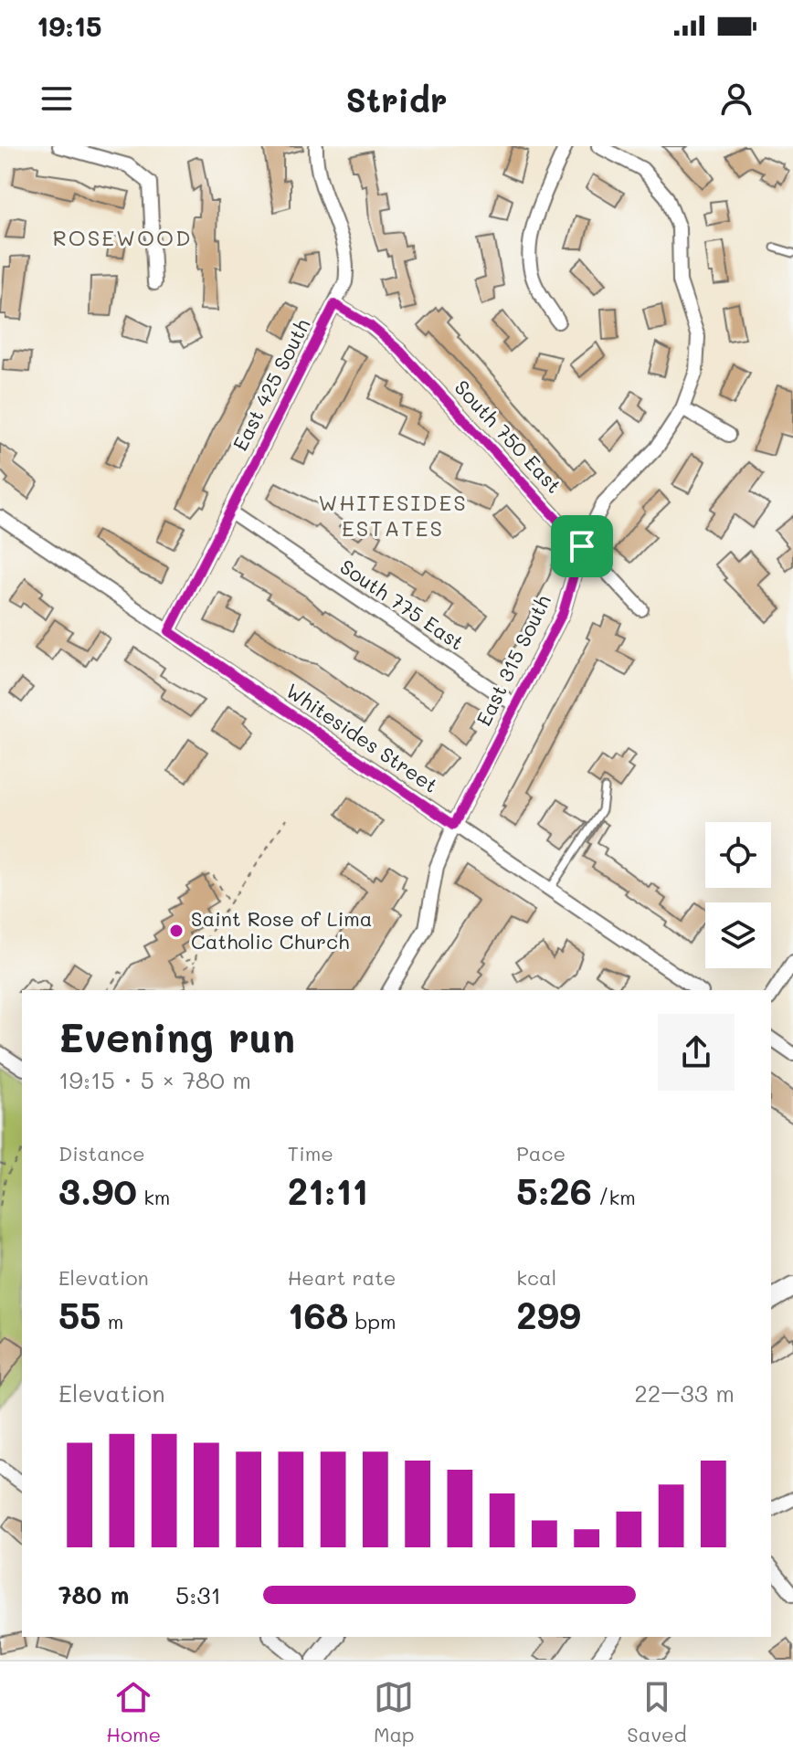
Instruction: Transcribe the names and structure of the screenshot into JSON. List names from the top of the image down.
{
  "streets": {
    "street": [
      "East 425 South",
      "South 750 East",
      "South 775 East",
      "East 315 South",
      "Whitesides Street"
    ]
  },
  "crossings": [
    ["East 425 South", "South 750 East"],
    ["East 425 South", "South 775 East"],
    ["East 425 South", "Whitesides Street"],
    ["South 750 East", "East 315 South"],
    ["South 775 East", "East 315 South"],
    ["East 315 South", "Whitesides Street"]
  ],
  "districts": ["ROSEWOOD", "WHITESIDES ESTATES"],
  "places": ["Saint Rose of Lima Catholic Church"],
  "page": {
    "status": "19:15",
    "header": "Stridr",
    "heading": ["Evening run", "19:15 · 5 × 780 m"],
    "stats": [
      ["Distance", "3.90 km"],
      ["Time", "21:11"],
      ["Pace", "5:26 /km"],
      ["Elevation", "55 m"],
      ["Heart rate", "168 bpm"],
      ["kcal", "299"]
    ],
    "chart": ["Elevation", "22–33 m"],
    "list": [
      {
        "name": "780 m",
        "note": "5:31"
      }
    ],
    "tabs": ["Home", "Map", "Saved"]
  }
}
